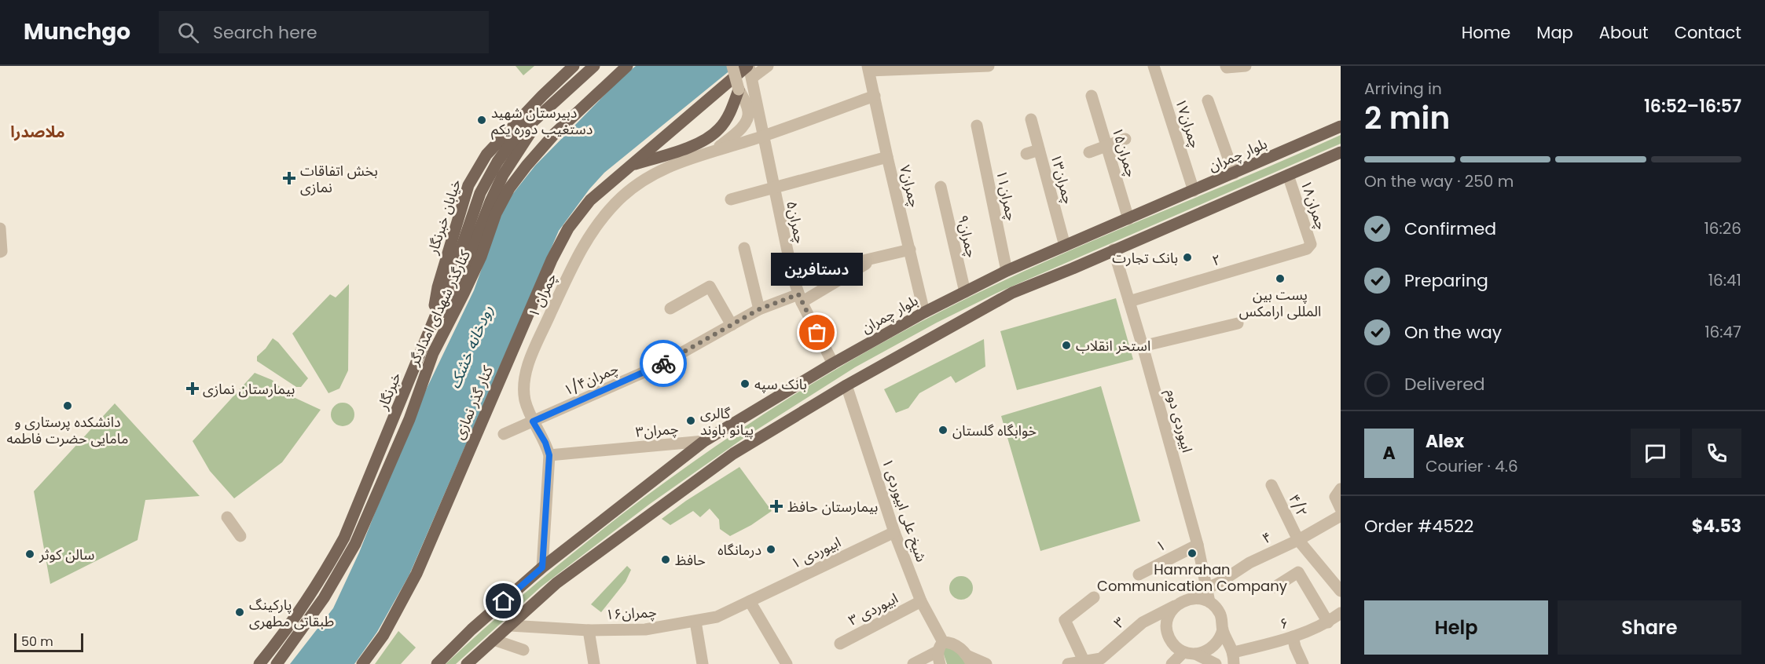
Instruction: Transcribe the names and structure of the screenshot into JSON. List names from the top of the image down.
{
  "streets": {
    "main road": [
      "بلوار چمران",
      "خیابان خبرنگار",
      "کنارگذر شهدای امدادگر",
      "خبرنگار",
      "کنار گذر نمازی"
    ],
    "street": [
      "چمران۱۷",
      "چمران۱۵",
      "چمران۱۳",
      "چمران۷",
      "چمران۱۱",
      "چمران۱۸",
      "چمران۵",
      "چمران۹",
      "۲",
      "چمران ۱",
      "چمران۱/۴",
      "ابیوردی دوم",
      "چمران۳",
      "۴/۲",
      "شیخ علی ابیوردی ۱",
      "۴",
      "۱",
      "۱ ابیوردی",
      "۳ ابیوردی",
      "چمران۱۶",
      "۳",
      "۶"
    ]
  },
  "crossings": [
    ["چمران۱۷", "بلوار چمران"],
    ["چمران۱۵", "بلوار چمران"],
    ["بلوار چمران", "چمران۱۳"],
    ["بلوار چمران", "چمران۷"],
    ["بلوار چمران", "چمران۱۱"],
    ["بلوار چمران", "چمران۵"],
    ["بلوار چمران", "چمران۹"],
    ["بلوار چمران", "چمران ۱"],
    ["بلوار چمران", "چمران۳"],
    ["چمران۷", "چمران ۱"],
    ["چمران۱۸", "۲"],
    ["خیابان خبرنگار", "خبرنگار"],
    ["چمران۵", "چمران ۱"],
    ["چمران۵", "چمران۱/۴"],
    ["چمران۵", "کنار گذر نمازی"],
    ["۲", "ابیوردی دوم"],
    ["چمران ۱", "چمران۱/۴"],
    ["چمران ۱", "چمران۳"],
    ["ابیوردی دوم", "۴"],
    ["ابیوردی دوم", "۱"],
    ["ابیوردی دوم", "۳"],
    ["۴/۲", "۴"],
    ["شیخ علی ابیوردی ۱", "۱ ابیوردی"],
    ["شیخ علی ابیوردی ۱", "۳ ابیوردی"],
    ["۴", "۳"],
    ["۱ ابیوردی", "چمران۱۶"]
  ],
  "districts": ["ملاصدرا"],
  "water": ["رودخانه خشک"],
  "places": {
    "other": [
      "دبیرستان شهید دستغیب دوره یکم",
      "بانک تجارت",
      "پست بین المللی ارامکس",
      "دستافرین",
      "استخر انقلاب",
      "بانک سپه",
      "دانشکده پرستاری و مامایی حضرت فاطمه",
      "گالری پیانو باوند",
      "خوابگاه گلستان",
      "درمانگاه",
      "Hamrahan Communication Company",
      "سالن کوثر",
      "حافظ",
      "پارکینگ طبقاتی مطهری"
    ],
    "health": ["بخش اتفاقات نمازی", "بیمارستان نمازی", "بیمارستان حافظ"]
  },
  "scale_bar": "50 m",
  "page": {
    "header": "Munchgo",
    "search": "Search here",
    "nav": [
      "Home",
      "Map",
      "About",
      "Contact"
    ],
    "heading": ["2 min", "Arriving in", "16:52–16:57"],
    "panel": [
      "Alex",
      "Courier · 4.6",
      "Order #4522",
      "$4.53"
    ],
    "bar": "On the way · 250 m",
    "list": [
      ["Confirmed", "16:26"],
      ["Preparing", "16:41"],
      ["On the way", "16:47"],
      "Delivered"
    ],
    "bubble": "دستافرین",
    "round": "A",
    "buttons": ["Help", "Share"],
    "scale": "50 m"
  }
}
